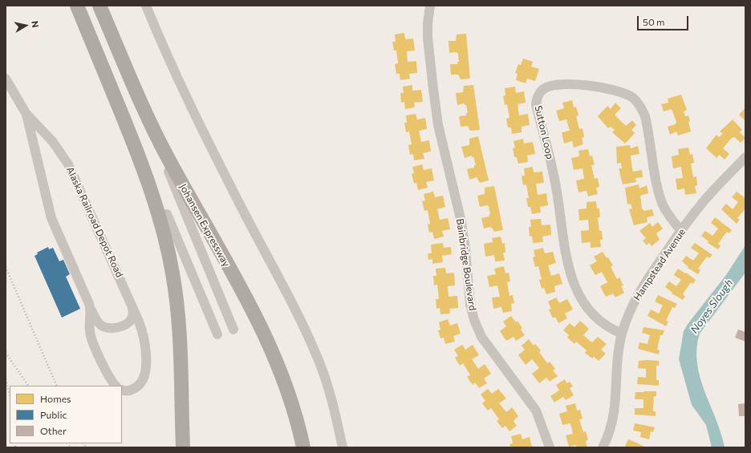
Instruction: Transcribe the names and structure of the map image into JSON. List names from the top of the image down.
{
  "streets": {
    "highway": ["Johansen Expressway"],
    "street": [
      "Sutton Loop",
      "Alaska Railroad Depot Road",
      "Bainbridge Boulevard",
      "Hampstead Avenue"
    ]
  },
  "crossings": [
    ["Sutton Loop", "Hampstead Avenue"]
  ],
  "water": ["Noyes Slough"],
  "legend": ["Homes", "Public", "Other"],
  "scale_bar": "50 m",
  "north": "right"
}
